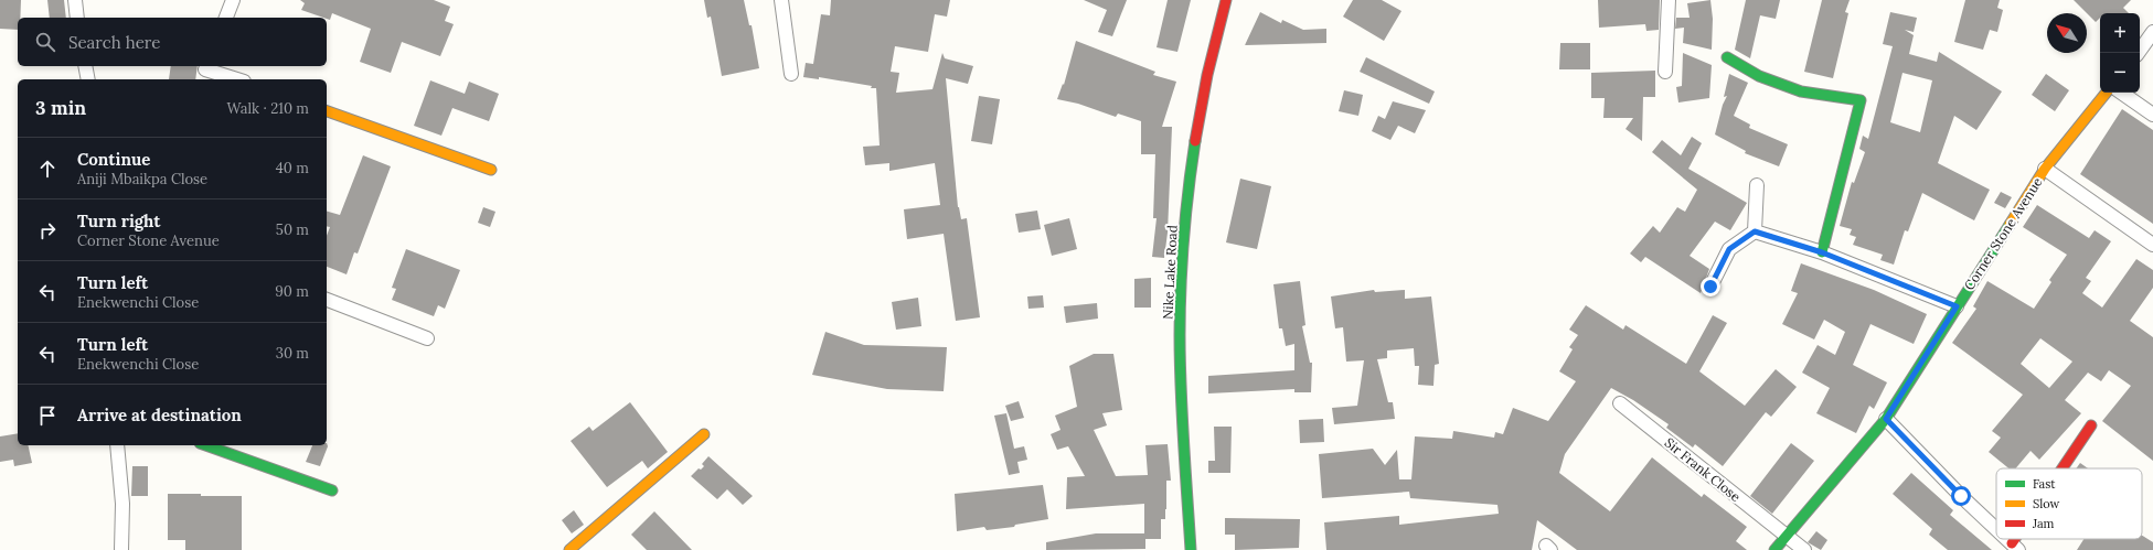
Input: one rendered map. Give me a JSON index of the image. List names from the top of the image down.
{
  "streets": {
    "street": ["Corner Stone Avenue", "Nike Lake Road", "Sir Frank Close"]
  },
  "crossings": [
    ["Corner Stone Avenue", "Sir Frank Close"]
  ],
  "legend": ["Fast", "Slow", "Jam"],
  "north": "top left",
  "page": {
    "map_buttons": ["+", "−"],
    "search": "Search here",
    "heading": ["3 min", "Walk · 210 m"],
    "list": [
      ["Continue", "Aniji Mbaikpa Close", "40 m"],
      ["Turn right", "Corner Stone Avenue", "50 m"],
      ["Turn left", "Enekwenchi Close", "90 m"],
      ["Turn left", "Enekwenchi Close", "30 m"],
      "Arrive at destination"
    ]
  }
}
